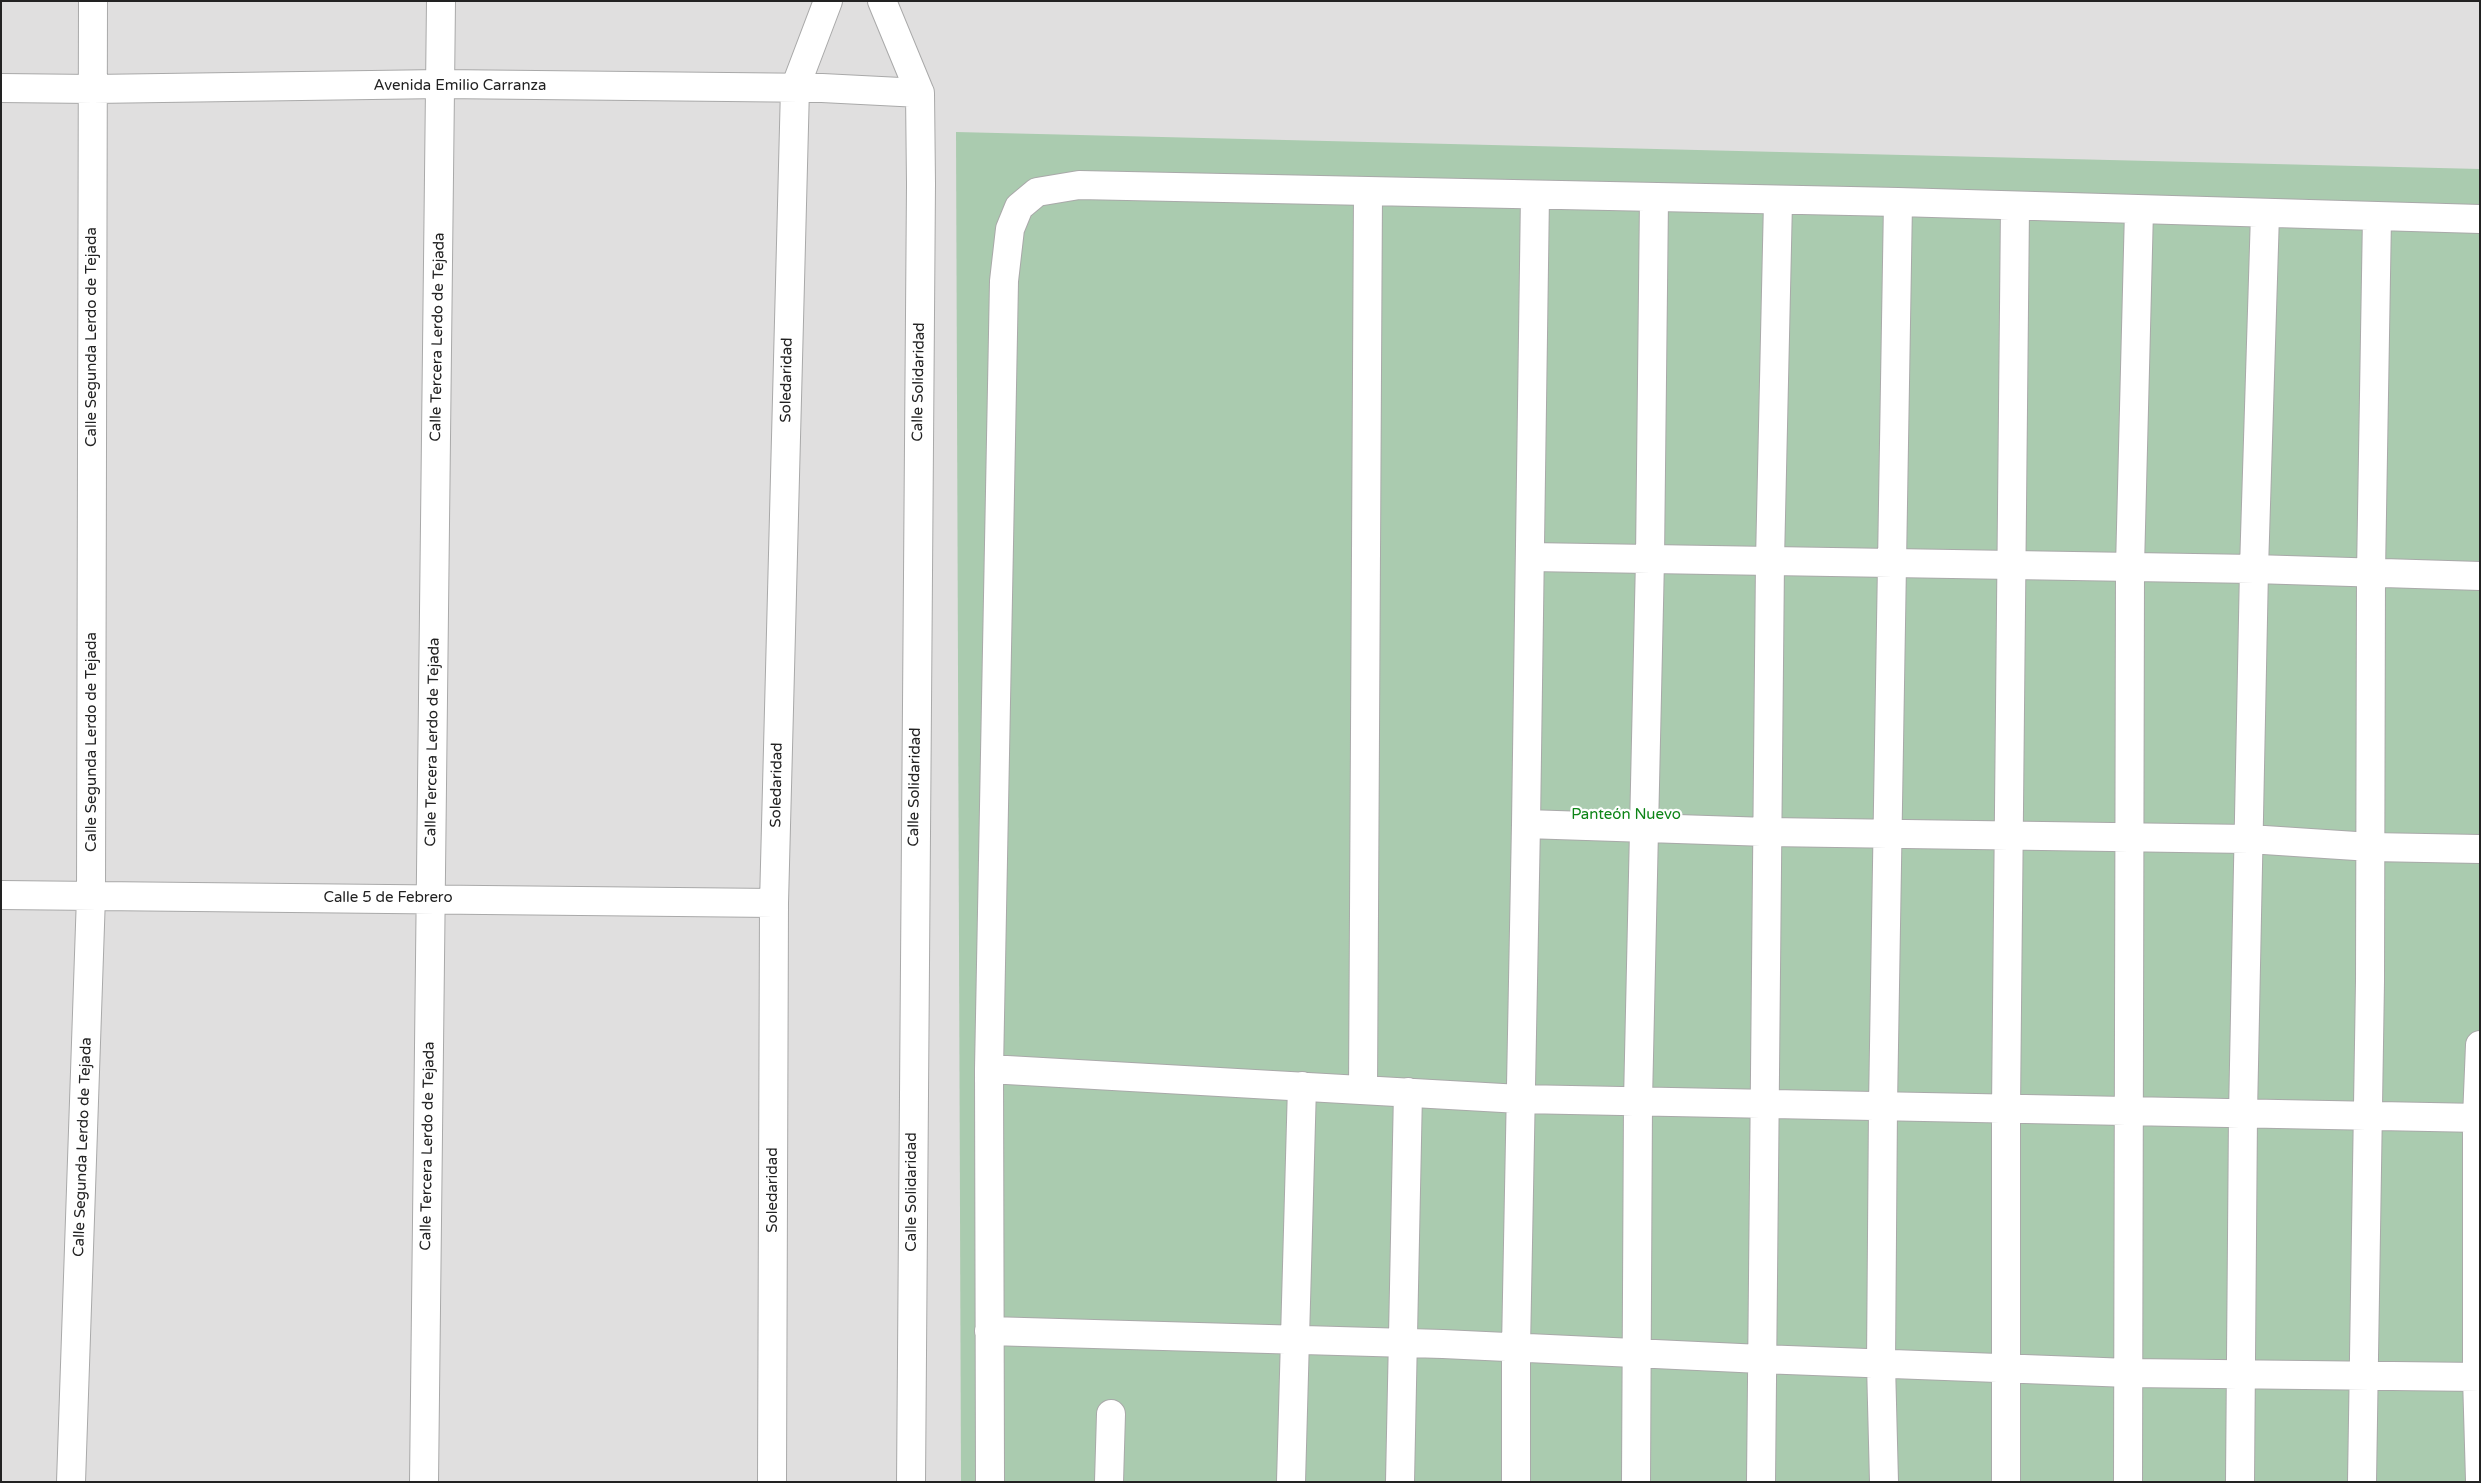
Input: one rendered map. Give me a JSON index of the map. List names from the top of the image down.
{
  "streets": {
    "street": [
      "Avenida Emilio Carranza",
      "Calle Segunda Lerdo de Tejada",
      "Calle Tercera Lerdo de Tejada",
      "Soledaridad",
      "Calle Solidaridad",
      "Calle 5 de Febrero"
    ]
  },
  "crossings": [
    ["Avenida Emilio Carranza", "Calle Segunda Lerdo de Tejada"],
    ["Avenida Emilio Carranza", "Calle Tercera Lerdo de Tejada"],
    ["Avenida Emilio Carranza", "Soledaridad"],
    ["Avenida Emilio Carranza", "Calle Solidaridad"],
    ["Calle Segunda Lerdo de Tejada", "Calle 5 de Febrero"],
    ["Calle Tercera Lerdo de Tejada", "Calle 5 de Febrero"],
    ["Soledaridad", "Calle 5 de Febrero"]
  ],
  "parks": ["Panteón Nuevo"]
}
